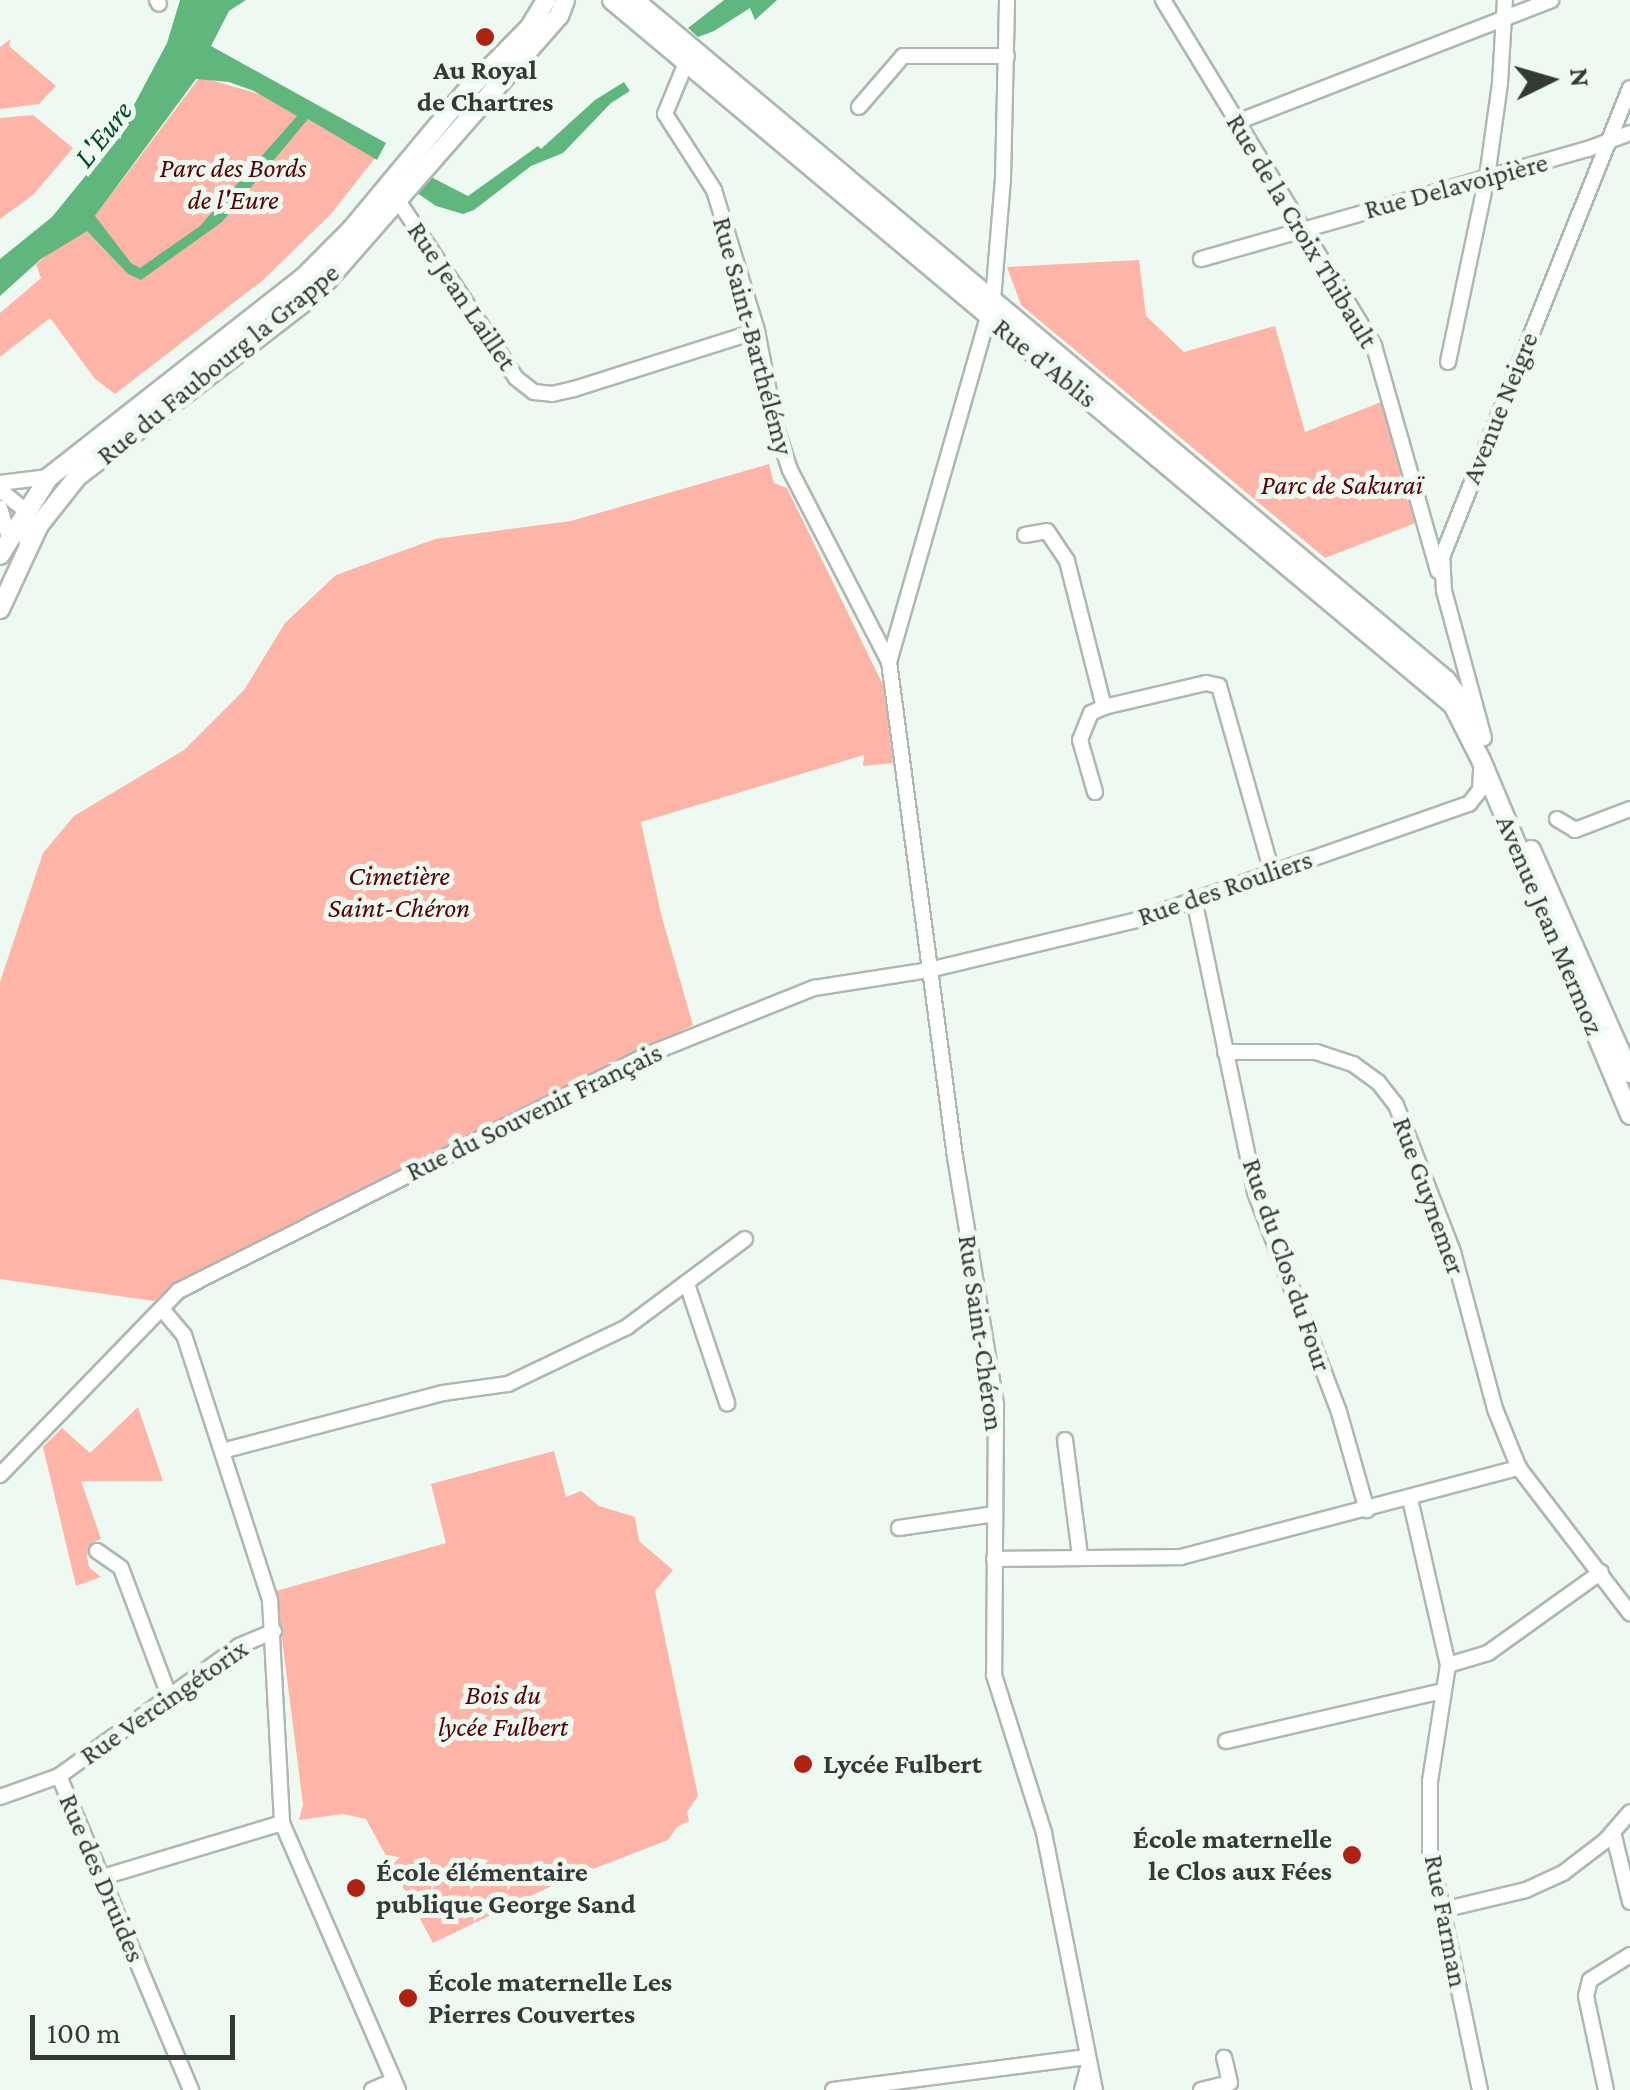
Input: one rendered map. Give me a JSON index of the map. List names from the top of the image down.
{
  "streets": {
    "main road": ["Rue d'Ablis", "Rue du Faubourg la Grappe", "Avenue Jean Mermoz"],
    "street": [
      "Rue Delavoipière",
      "Rue de la Croix Thibault",
      "Rue Jean Laillet",
      "Rue Saint-Barthélémy",
      "Avenue Neigre",
      "Rue des Rouliers",
      "Rue du Souvenir Français",
      "Rue Guynemer",
      "Rue du Clos du Four",
      "Rue Saint-Chéron",
      "Rue Vercingétorix",
      "Rue des Druides",
      "Rue Farman"
    ]
  },
  "crossings": [
    ["Rue Delavoipière", "Rue de la Croix Thibault"],
    ["Rue Delavoipière", "Avenue Neigre"],
    ["Rue de la Croix Thibault", "Avenue Neigre"],
    ["Rue Jean Laillet", "Rue Saint-Barthélémy"],
    ["Rue Jean Laillet", "Rue du Faubourg la Grappe"],
    ["Rue Saint-Barthélémy", "Rue d'Ablis"],
    ["Rue Saint-Barthélémy", "Rue Saint-Chéron"],
    ["Rue d'Ablis", "Avenue Neigre"],
    ["Rue d'Ablis", "Avenue Jean Mermoz"],
    ["Avenue Neigre", "Avenue Jean Mermoz"],
    ["Rue des Rouliers", "Avenue Jean Mermoz"],
    ["Rue des Rouliers", "Rue du Souvenir Français"],
    ["Rue des Rouliers", "Rue du Clos du Four"],
    ["Rue des Rouliers", "Rue Saint-Chéron"],
    ["Rue du Souvenir Français", "Rue Saint-Chéron"],
    ["Rue Guynemer", "Rue du Clos du Four"],
    ["Rue Vercingétorix", "Rue des Druides"]
  ],
  "water": ["L'Eure"],
  "parks": [
    "Parc des Bords de l'Eure",
    "Parc de Sakuraï",
    "Cimetière Saint-Chéron",
    "Bois du lycée Fulbert"
  ],
  "places": [
    "Au Royal de Chartres",
    "Lycée Fulbert",
    "École maternelle le Clos aux Fées",
    "École élémentaire publique George Sand",
    "École maternelle Les Pierres Couvertes"
  ],
  "scale_bar": "100 m",
  "north": "right"
}
